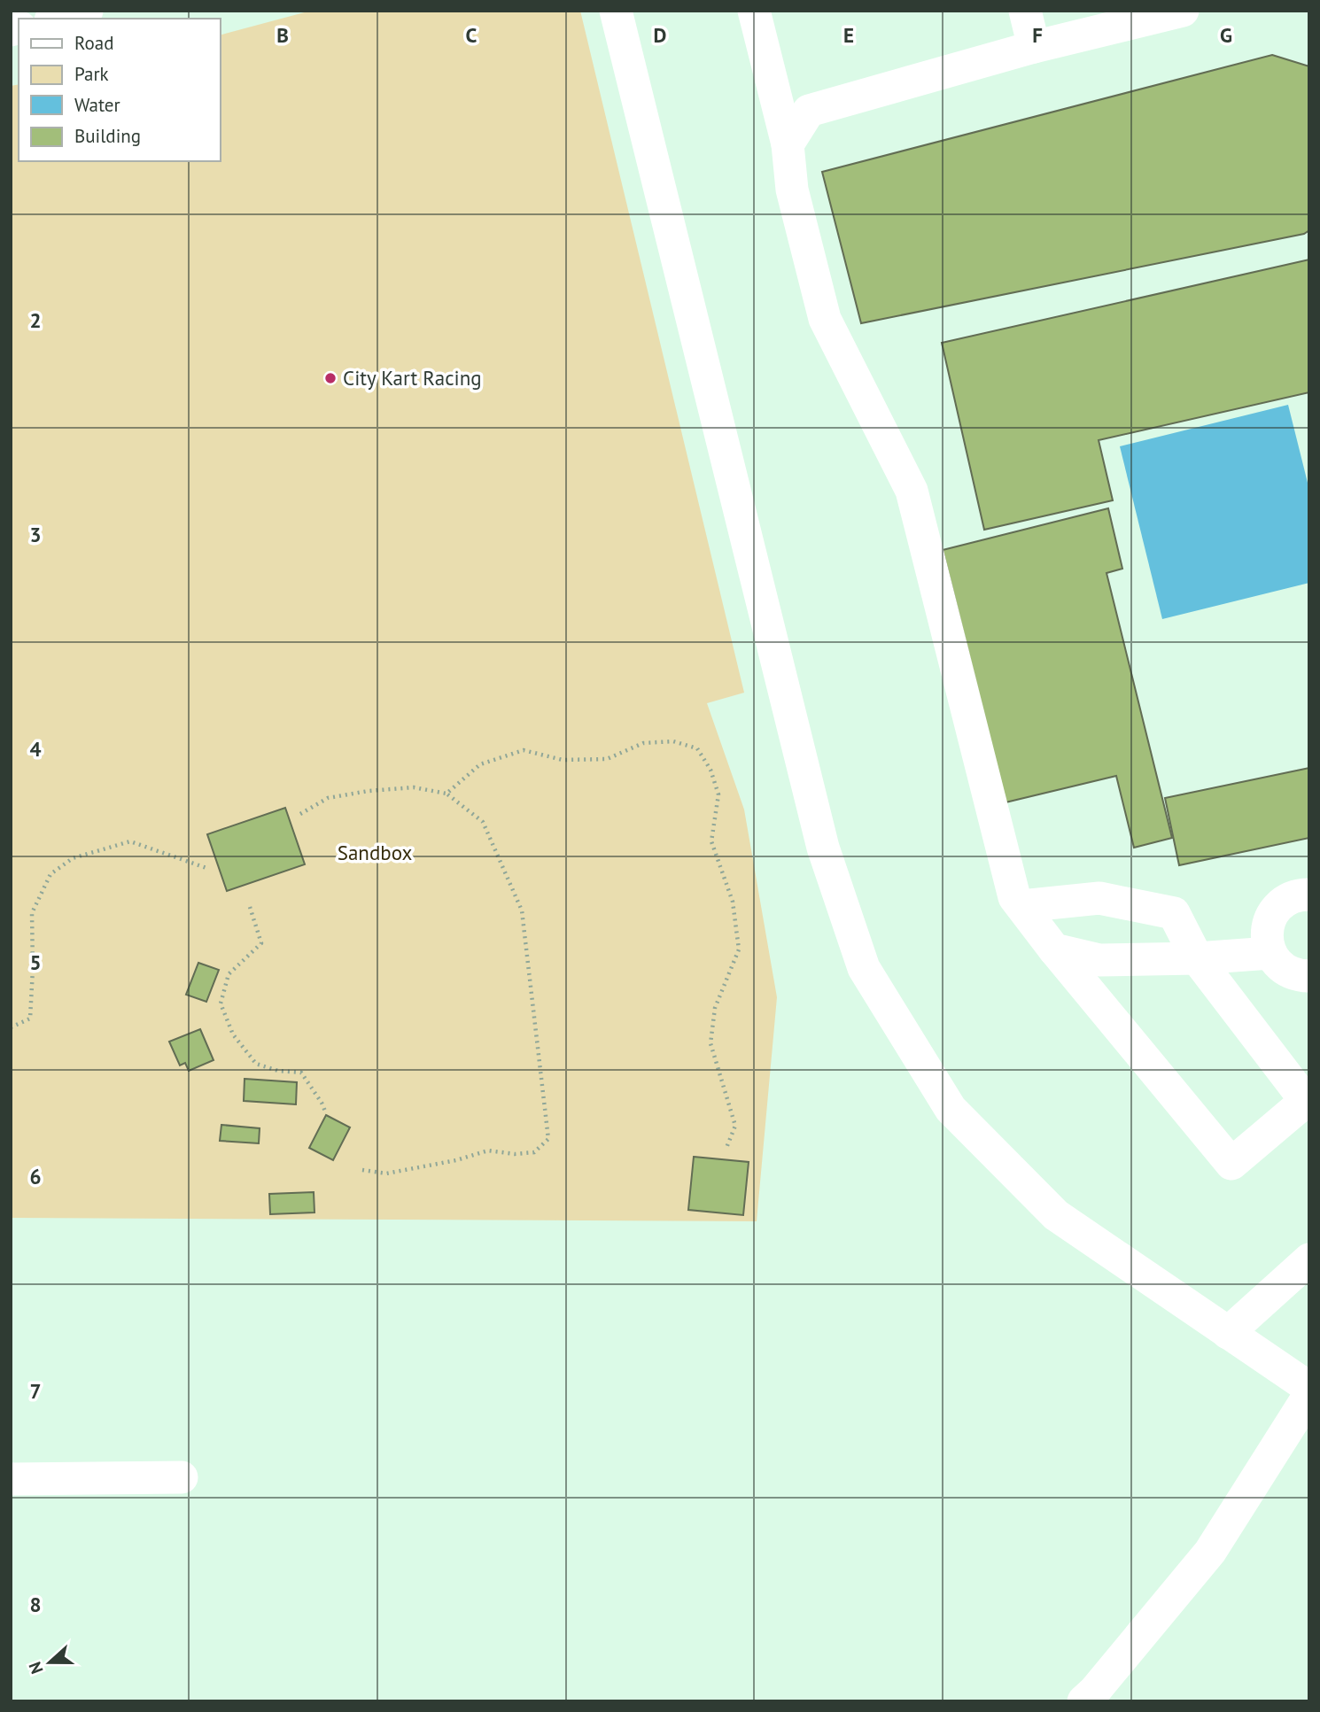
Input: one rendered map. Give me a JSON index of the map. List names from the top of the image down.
{
  "parks": ["Sandbox"],
  "places": ["City Kart Racing"],
  "legend": [
    "Road",
    "Park",
    "Water",
    "Building"
  ],
  "north": "left",
  "grid": {
    "columns": [
      "B",
      "C",
      "D",
      "E",
      "F",
      "G"
    ],
    "rows": [
      "2",
      "3",
      "4",
      "5",
      "6",
      "7",
      "8"
    ]
  }
}
